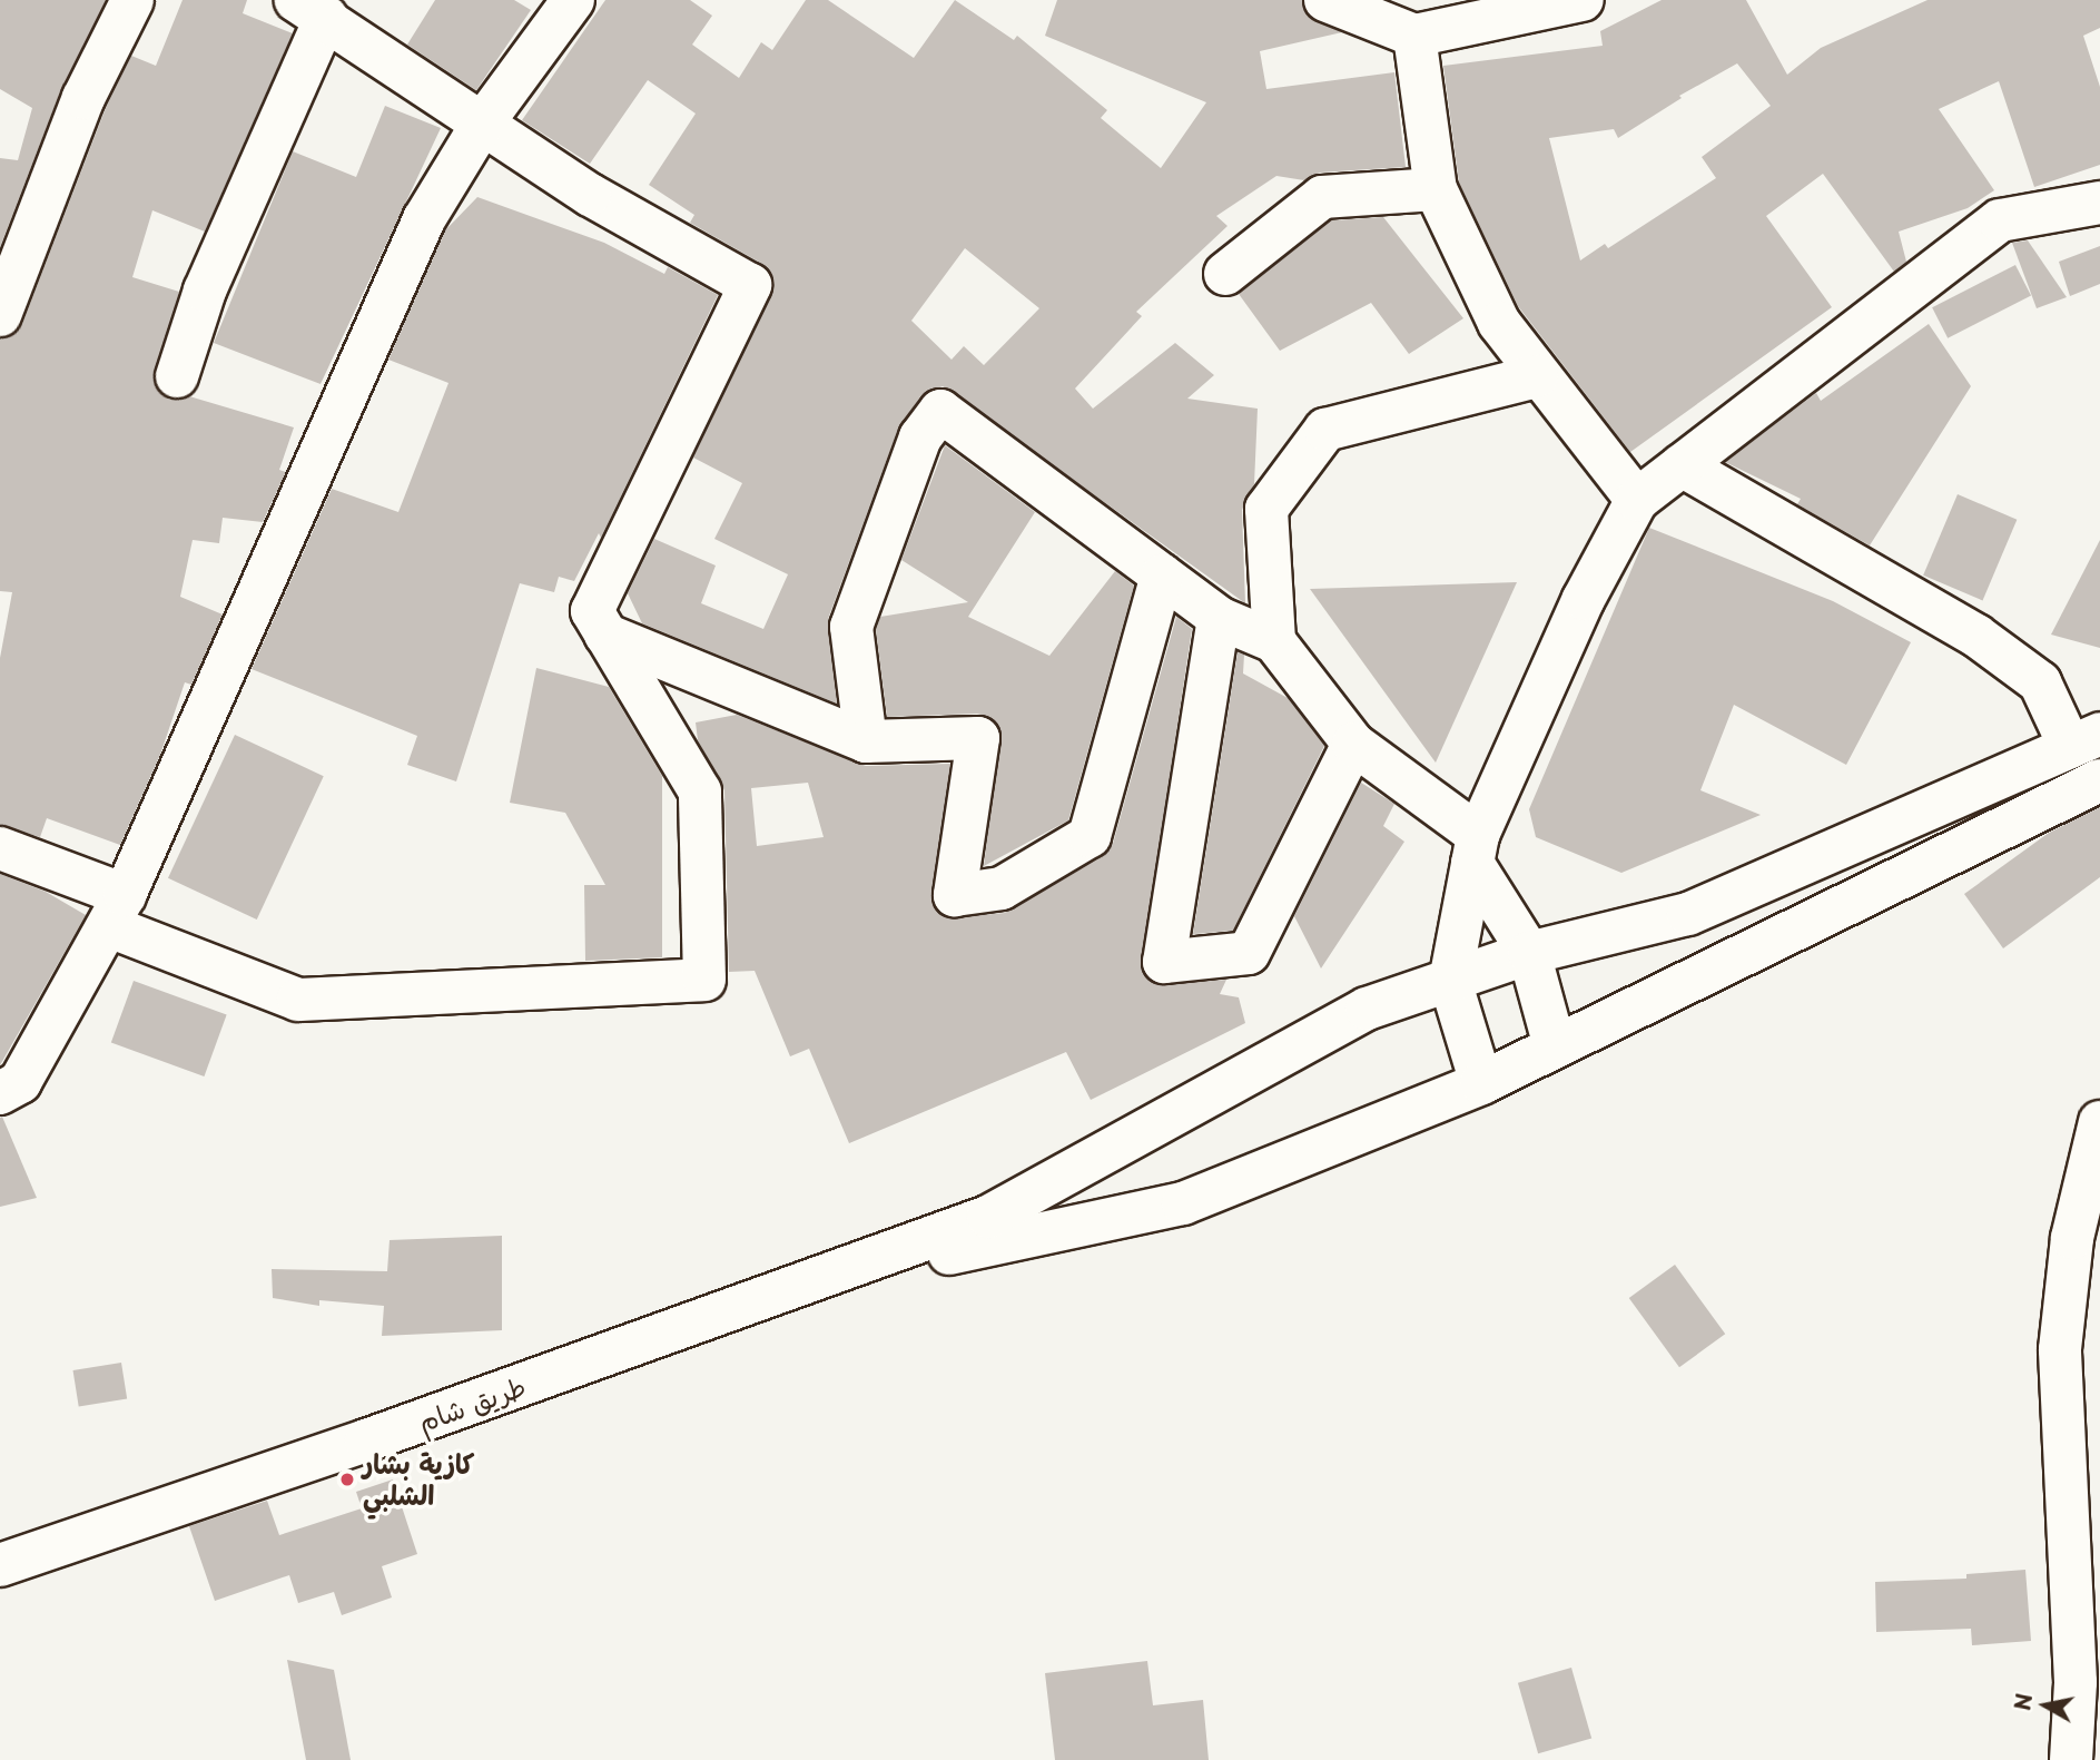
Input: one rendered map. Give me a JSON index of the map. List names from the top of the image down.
{
  "streets": {
    "street": ["طريق شام"]
  },
  "places": ["كازية بشار الشلبي"],
  "north": "left"
}
